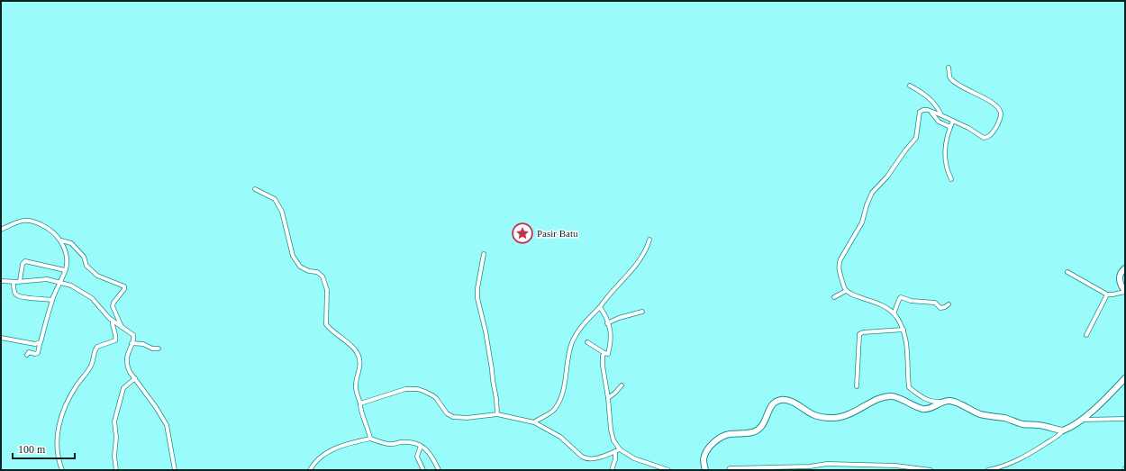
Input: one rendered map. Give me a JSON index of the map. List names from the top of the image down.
{
  "places": {
    "place": ["Pasir Batu"]
  },
  "scale_bar": "100 m"
}
